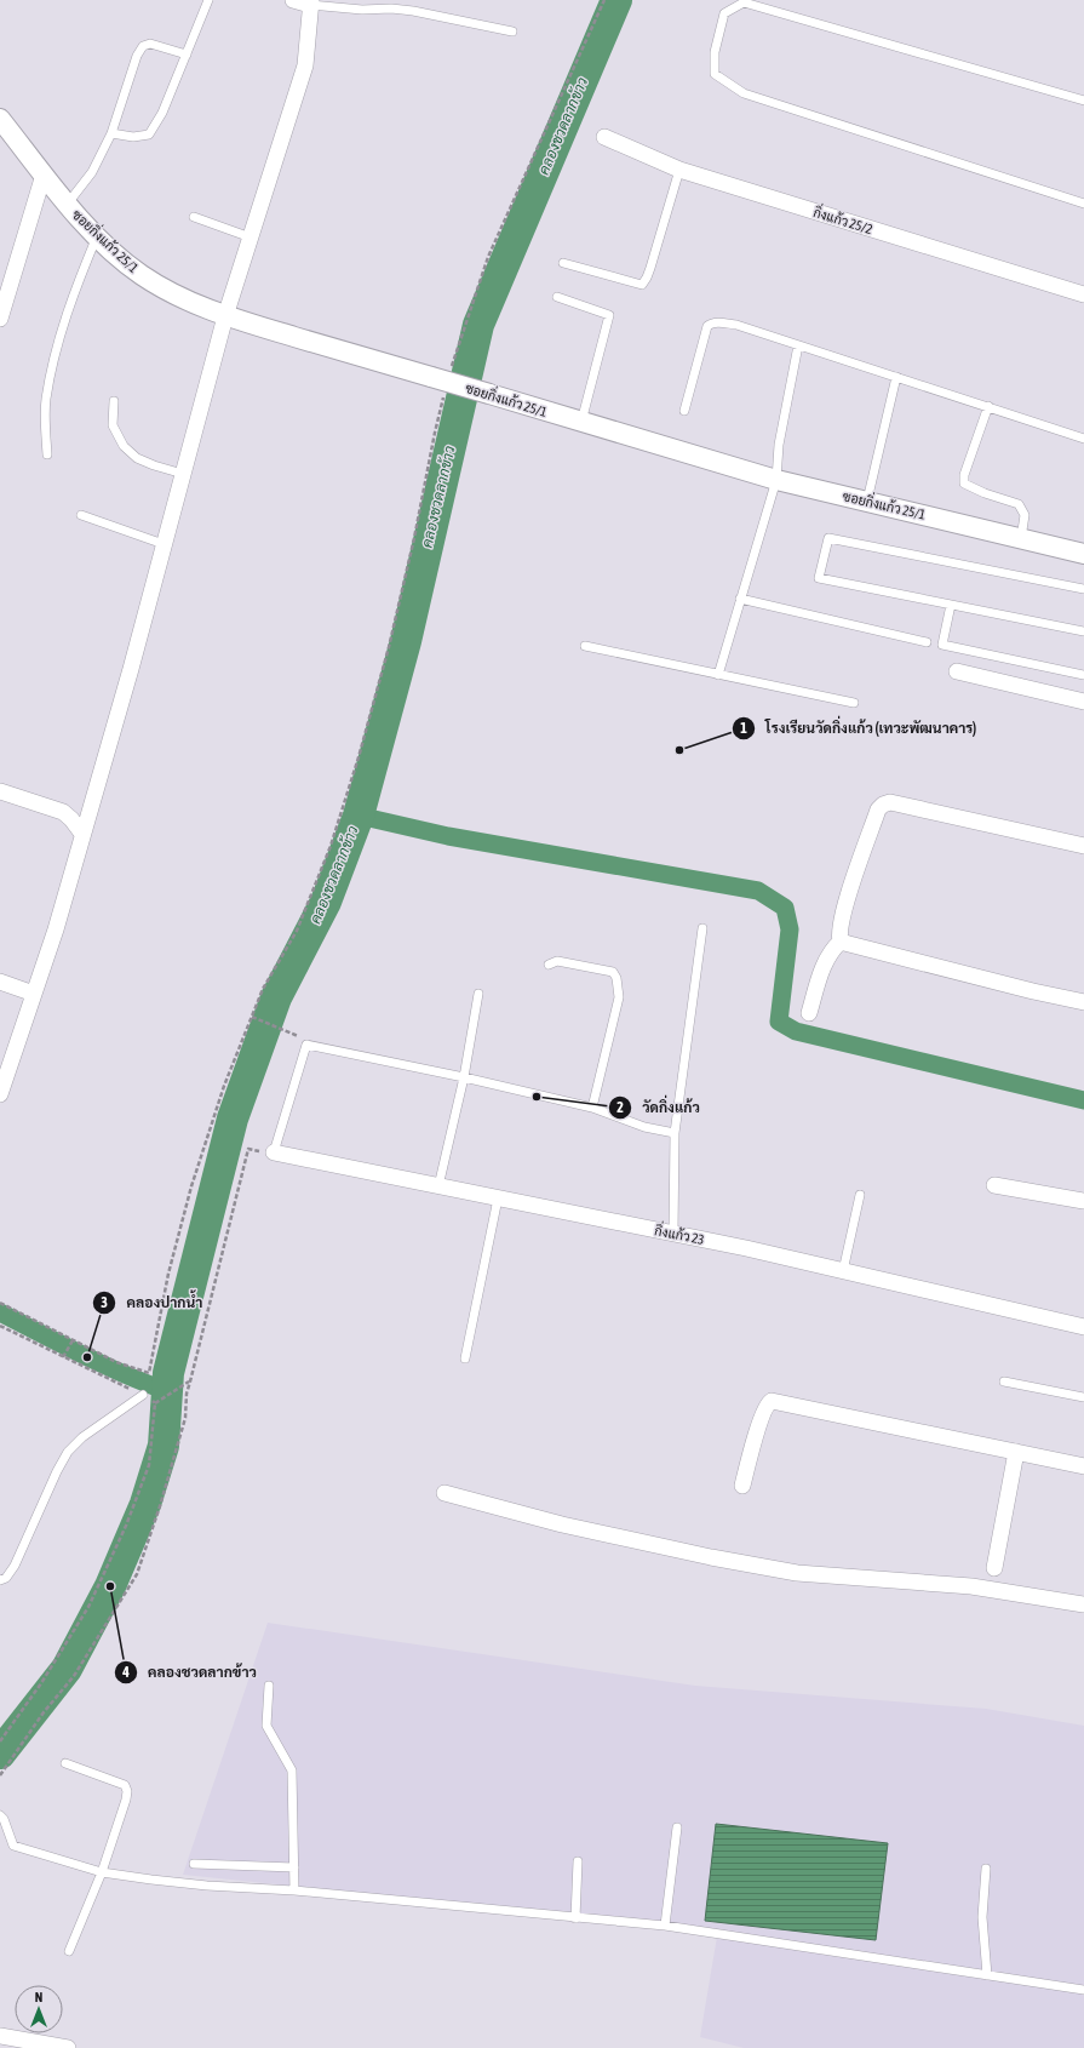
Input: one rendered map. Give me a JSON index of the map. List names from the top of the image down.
{
  "streets": {
    "street": ["กิ่งแก้ว 25/2", "ซอยกิ่งแก้ว 25/1", "กิ่งแก้ว 23"]
  },
  "water": ["คลองชวดลากข้าว"],
  "places": [
    "โรงเรียนวัดกิ่งแก้ว (เทวะพัฒนาคาร)",
    "วัดกิ่งแก้ว",
    "คลองปากน้ำ",
    "คลองชวดลากข้าว"
  ],
  "north": "top"
}
